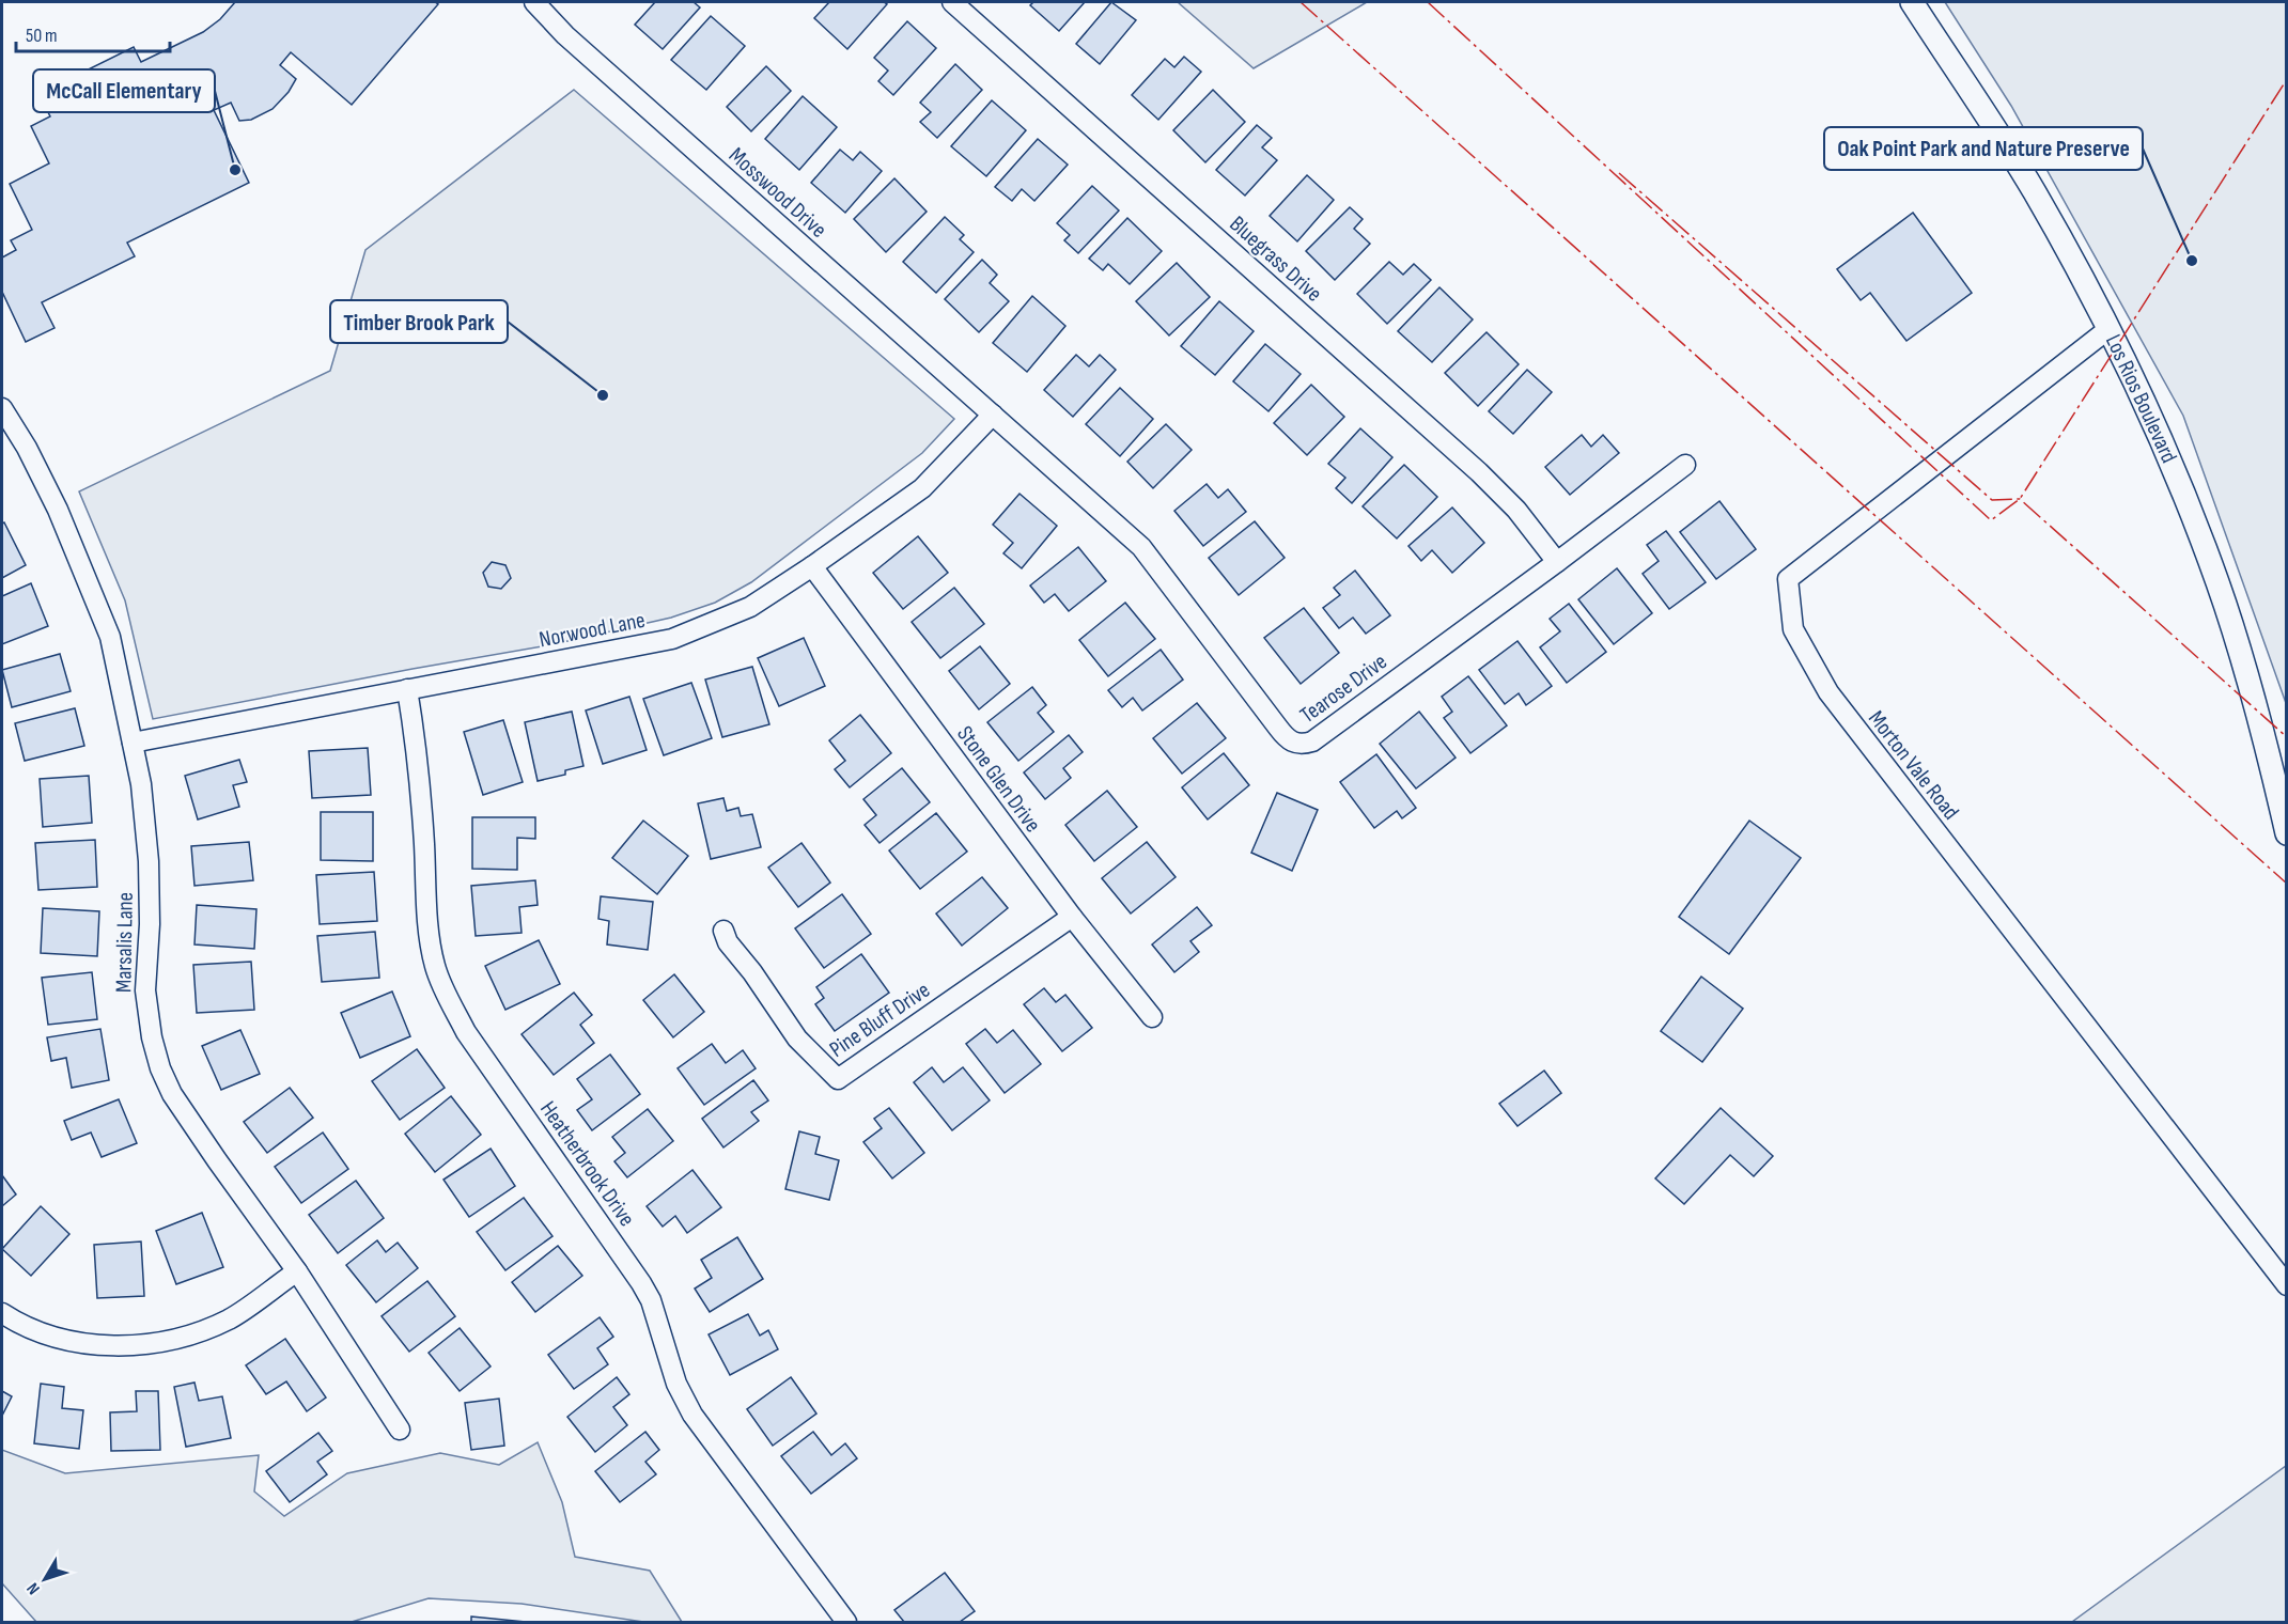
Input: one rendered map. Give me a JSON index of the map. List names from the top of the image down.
{
  "streets": {
    "street": [
      "Mosswood Drive",
      "Bluegrass Drive",
      "Los Rios Boulevard",
      "Norwood Lane",
      "Tearose Drive",
      "Morton Vale Road",
      "Stone Glen Drive",
      "Marsalis Lane",
      "Pine Bluff Drive",
      "Heatherbrook Drive"
    ]
  },
  "crossings": [
    ["Mosswood Drive", "Norwood Lane"],
    ["Mosswood Drive", "Tearose Drive"],
    ["Bluegrass Drive", "Tearose Drive"],
    ["Los Rios Boulevard", "Morton Vale Road"],
    ["Norwood Lane", "Tearose Drive"],
    ["Norwood Lane", "Stone Glen Drive"],
    ["Norwood Lane", "Marsalis Lane"],
    ["Norwood Lane", "Heatherbrook Drive"],
    ["Stone Glen Drive", "Pine Bluff Drive"]
  ],
  "places": ["McCall Elementary", "Oak Point Park and Nature Preserve", "Timber Brook Park"],
  "scale_bar": "50 m",
  "north": "bottom left"
}
